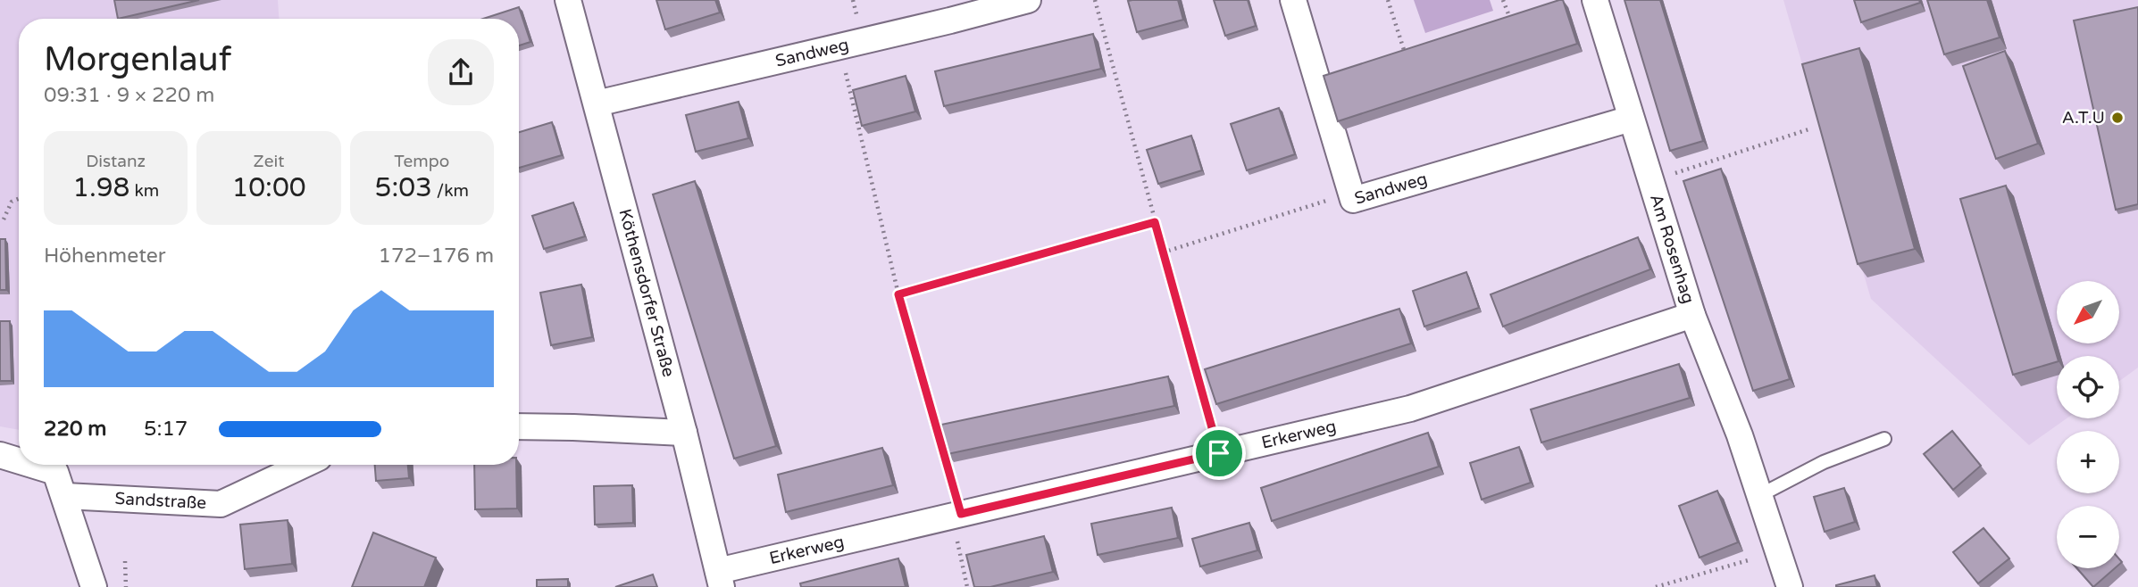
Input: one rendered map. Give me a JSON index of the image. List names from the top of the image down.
{
  "streets": {
    "street": [
      "Sandweg",
      "Am Rosenhag",
      "Köthensdorfer Straße",
      "Erkerweg",
      "Sandstraße"
    ]
  },
  "crossings": [
    ["Sandweg", "Am Rosenhag"],
    ["Sandweg", "Köthensdorfer Straße"],
    ["Am Rosenhag", "Erkerweg"],
    ["Köthensdorfer Straße", "Erkerweg"]
  ],
  "places": ["A.T.U"],
  "north": "bottom left",
  "page": {
    "heading": ["Morgenlauf", "09:31 · 9 × 220 m"],
    "stats": [
      ["Distanz", "1.98 km"],
      ["Zeit", "10:00"],
      ["Tempo", "5:03 /km"]
    ],
    "chart": ["Höhenmeter", "172–176 m"],
    "map_buttons": ["+", "−"],
    "list": [
      {
        "name": "220 m",
        "note": "5:17"
      }
    ]
  }
}
